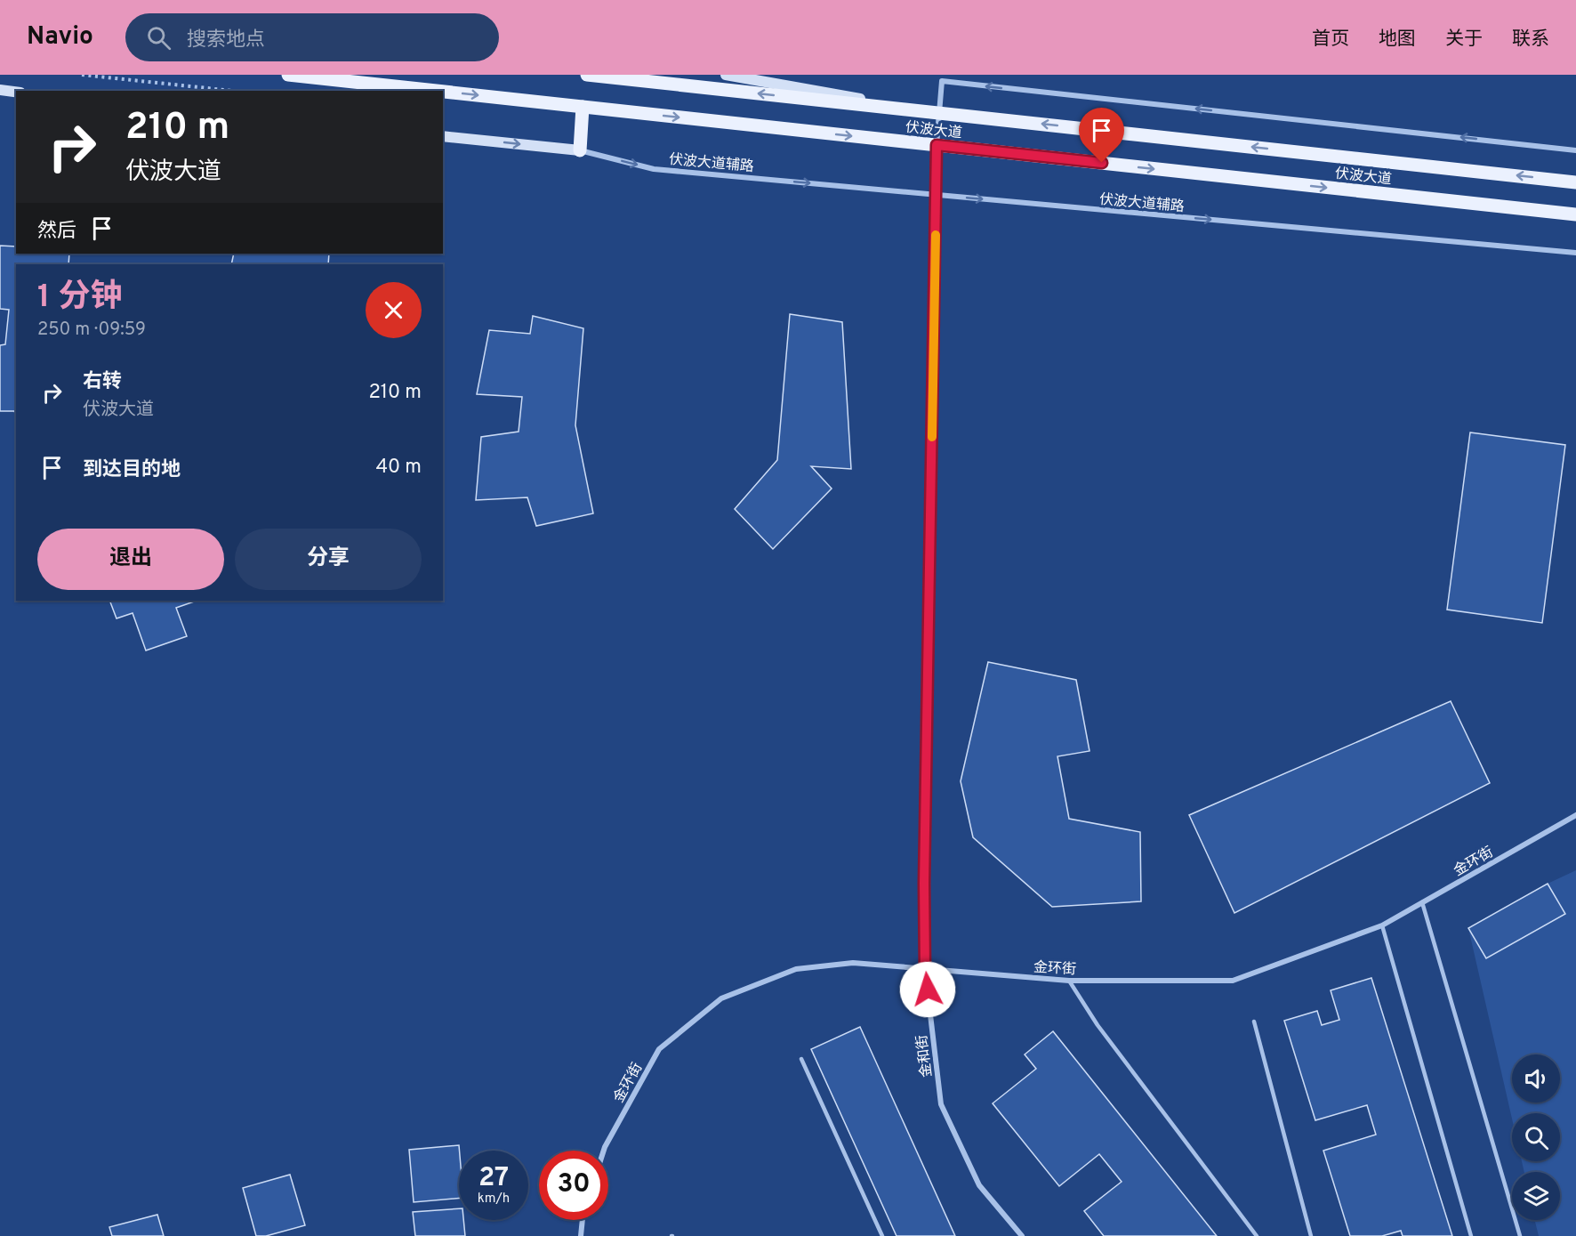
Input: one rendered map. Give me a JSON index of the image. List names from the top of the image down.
{
  "streets": {
    "main road": ["伏波大道"],
    "street": ["伏波大道辅路", "金环街", "金和街"]
  },
  "crossings": [
    ["伏波大道", "金和街"],
    ["伏波大道辅路", "金和街"],
    ["金环街", "金和街"]
  ],
  "one_way": ["伏波大道辅路", "金和街"],
  "page": {
    "header": "Navio",
    "search": "搜索地点",
    "nav": [
      "首页",
      "地图",
      "关于",
      "联系"
    ],
    "turn": ["210 m", "伏波大道"],
    "then": "然后",
    "heading": ["1 分钟", "250 m · 09:59"],
    "list": [
      {
        "name": "右转",
        "note": "伏波大道",
        "value": "210 m"
      },
      {
        "name": "到达目的地",
        "value": "40 m"
      }
    ],
    "buttons": ["退出", "分享"],
    "speed": "27 km/h",
    "limit": "30"
  }
}
